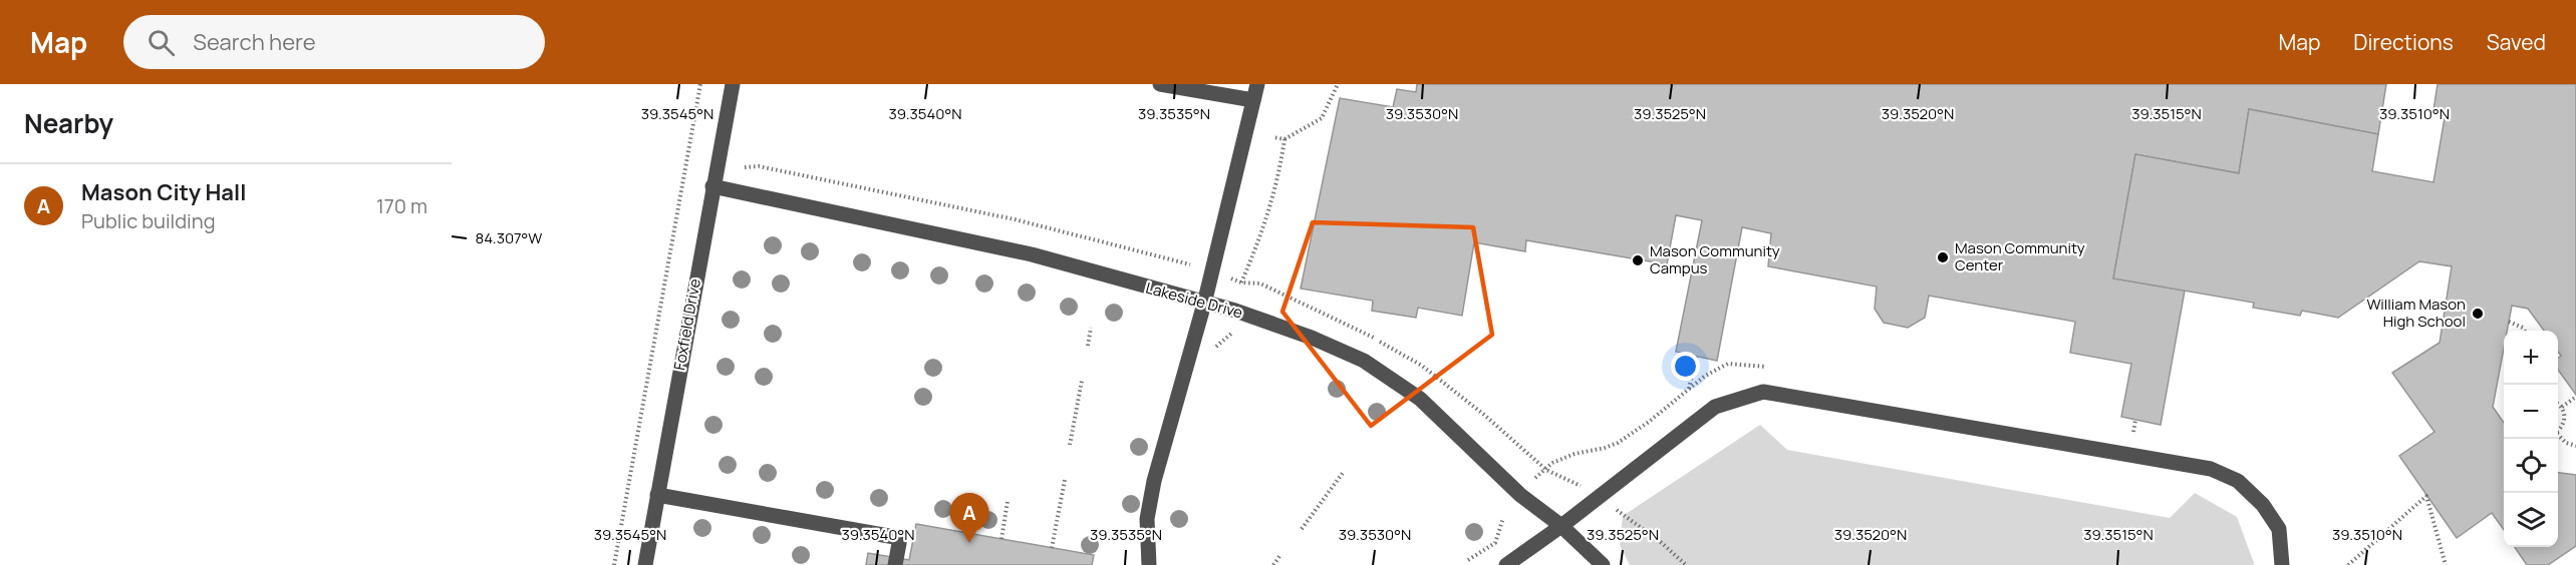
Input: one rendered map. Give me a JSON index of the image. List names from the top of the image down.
{
  "streets": {
    "street": ["Lakeside Drive", "Foxfield Drive"]
  },
  "crossings": [
    ["Lakeside Drive", "Foxfield Drive"]
  ],
  "places": ["Mason Community Center", "Mason Community Campus", "William Mason High School"],
  "page": {
    "header": "Map",
    "search": "Search here",
    "nav": ["Map", "Directions", "Saved"],
    "heading": "Nearby",
    "list": [
      {
        "mark": "A",
        "name": "Mason City Hall",
        "note": "Public building",
        "value": "170 m"
      }
    ],
    "map_buttons": ["+", "−"],
    "pins": "A"
  },
  "coordinates": [
    "39.3545°N",
    "39.3540°N",
    "39.3535°N",
    "39.3530°N",
    "39.3525°N",
    "39.3520°N",
    "39.3515°N",
    "39.3510°N",
    "84.307°W"
  ]
}
